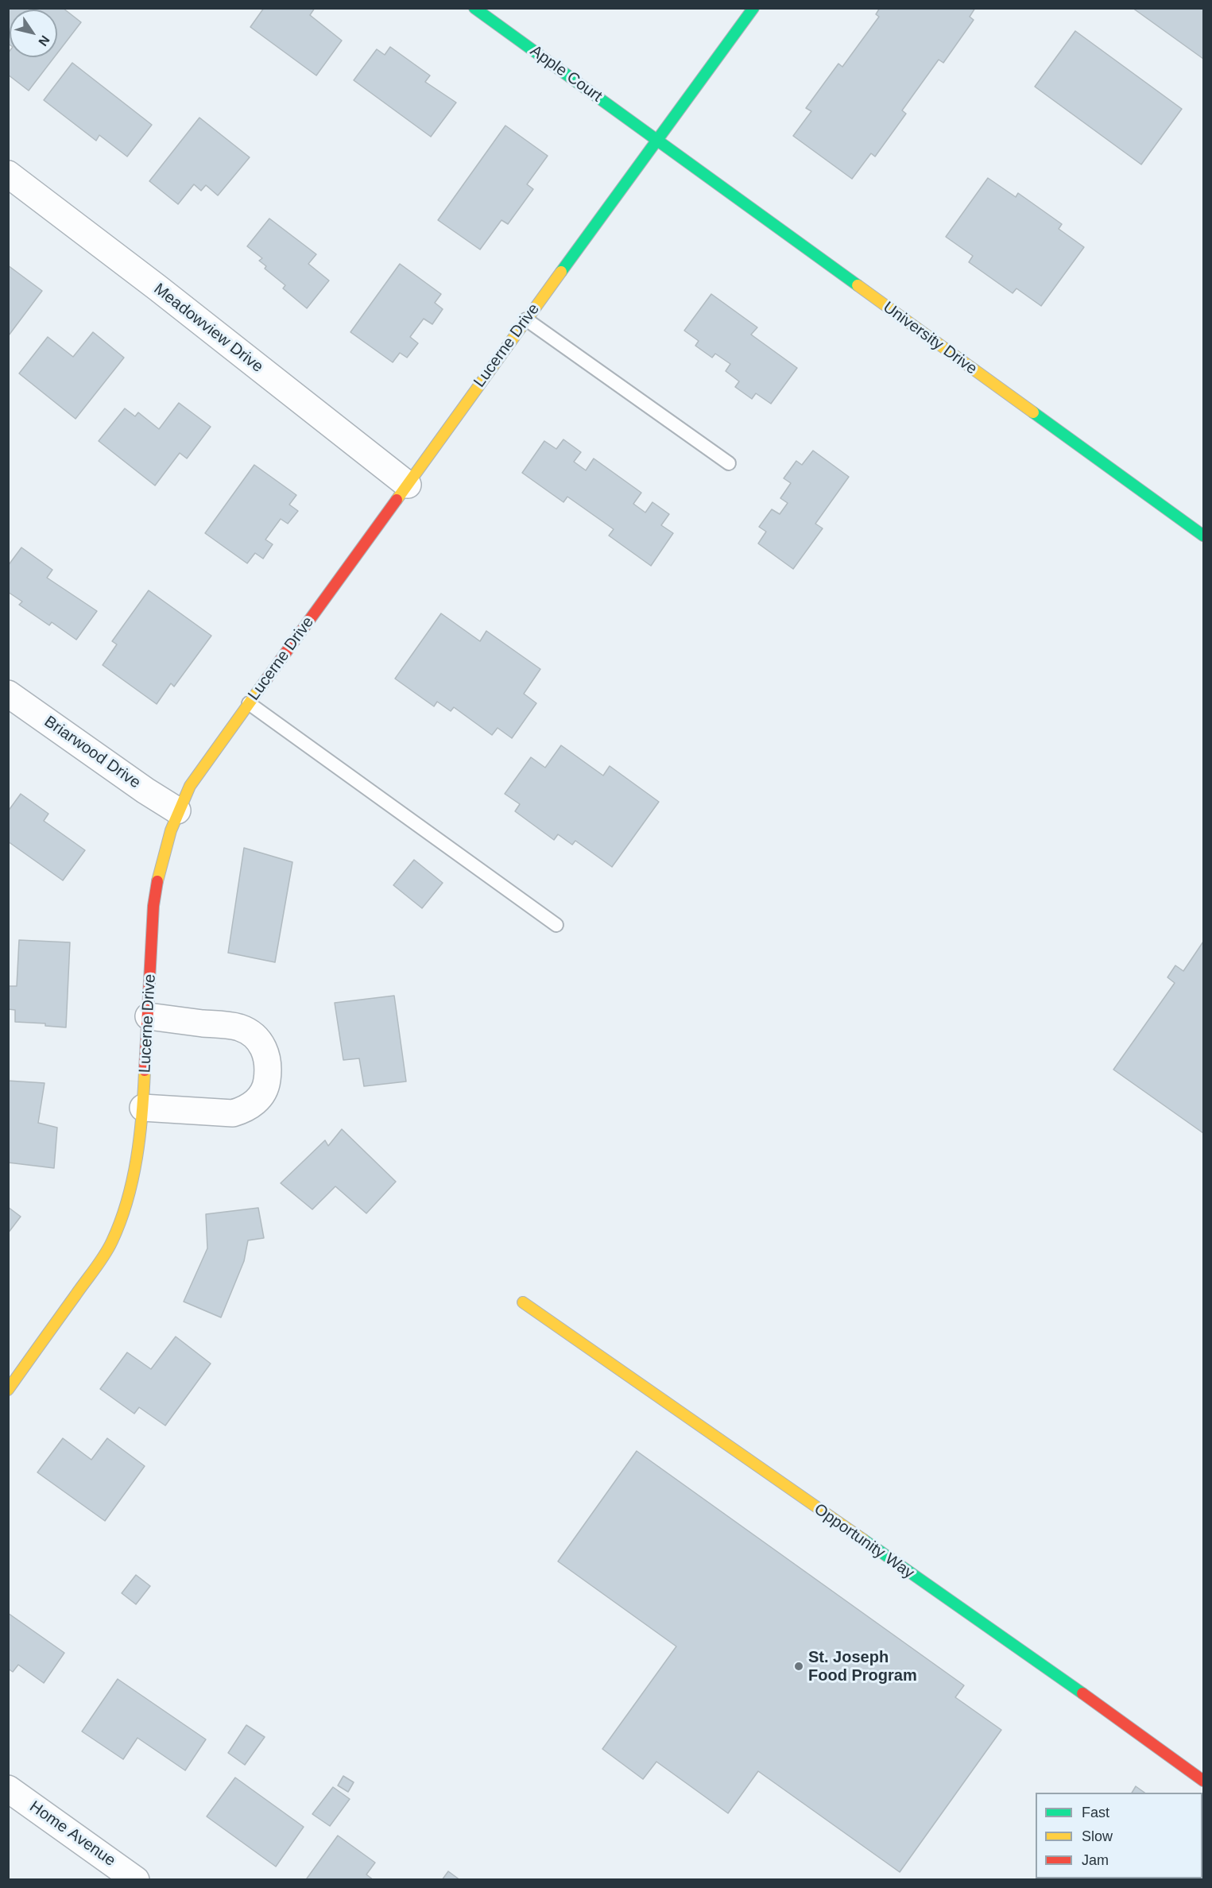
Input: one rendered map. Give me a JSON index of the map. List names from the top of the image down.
{
  "streets": {
    "street": [
      "Apple Court",
      "Meadowview Drive",
      "University Drive",
      "Lucerne Drive",
      "Briarwood Drive",
      "Opportunity Way",
      "Home Avenue"
    ]
  },
  "crossings": [
    ["Apple Court", "University Drive"],
    ["Apple Court", "Lucerne Drive"],
    ["Meadowview Drive", "Lucerne Drive"],
    ["University Drive", "Lucerne Drive"],
    ["Lucerne Drive", "Briarwood Drive"]
  ],
  "places": ["St. Joseph Food Program"],
  "legend": ["Fast", "Slow", "Jam"],
  "north": "bottom right"
}
